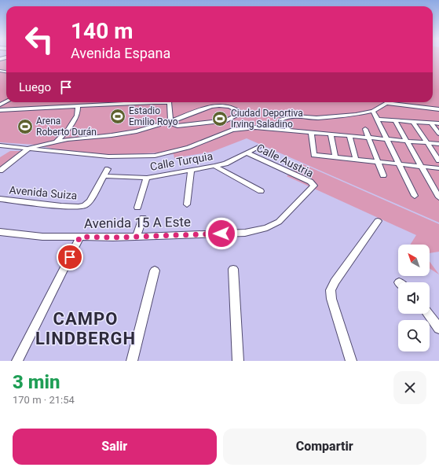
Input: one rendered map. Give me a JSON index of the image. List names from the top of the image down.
{
  "streets": {
    "street": [
      "Calle Austria",
      "Calle Turquia",
      "Avenida Suiza",
      "Avenida 15 A Este"
    ]
  },
  "crossings": [
    ["Calle Austria", "Calle Turquia"],
    ["Calle Austria", "Avenida 15 A Este"],
    ["Calle Turquia", "Avenida Suiza"]
  ],
  "districts": ["CAMPO LINDBERGH"],
  "places": {
    "sports": ["Estadio Emilio Royo", "Ciudad Deportiva Irving Saladino", "Arena Roberto Durán"]
  },
  "north": "top left",
  "page": {
    "turn": ["140 m", "Avenida Espana"],
    "then": "Luego",
    "heading": ["3 min", "170 m · 21:54"],
    "buttons": ["Salir", "Compartir"]
  }
}
